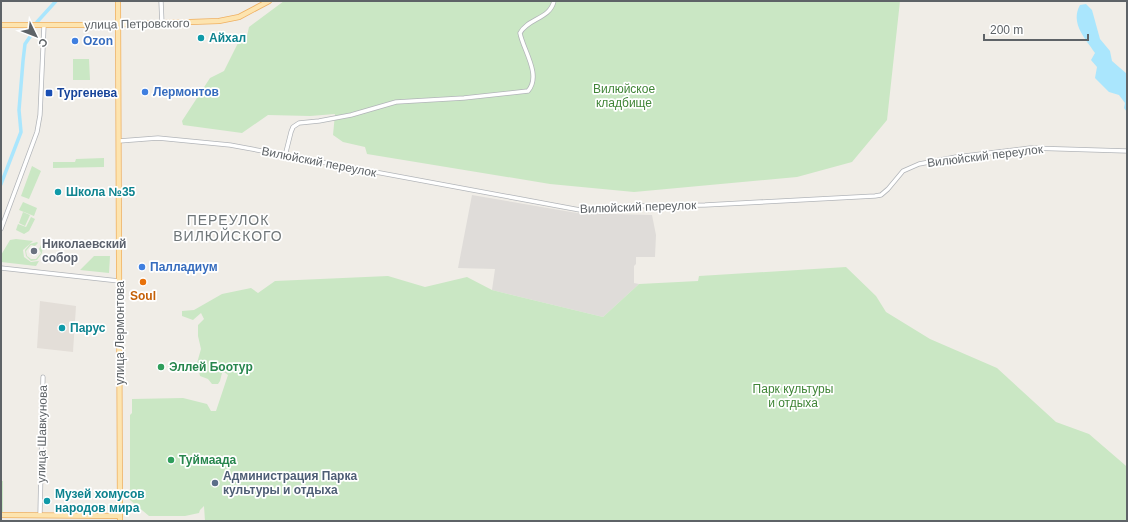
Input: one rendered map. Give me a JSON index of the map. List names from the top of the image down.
{
  "streets": {
    "main road": ["улица Петровского", "улица Лермонтова"],
    "street": ["Вилюйский переулок", "улица Шавкунова"]
  },
  "crossings": [
    ["улица Петровского", "улица Лермонтова"],
    ["Вилюйский переулок", "улица Лермонтова"]
  ],
  "districts": ["ПЕРЕУЛОК ВИЛЮЙСКОГО"],
  "parks": ["Вилюйское кладбище", "Парк культуры и отдыха"],
  "places": {
    "other": [
      "Айхал",
      "Ozon",
      "Лермонтов",
      "Школа №35",
      "Николаевский собор",
      "Палладиум",
      "Soul",
      "Парус",
      "Эллей Боотур",
      "Туймаада",
      "Администрация Парка культуры и отдыха",
      "Музей хомусов народов мира"
    ],
    "transit": ["Тургенева"]
  },
  "scale_bar": "200 m",
  "north": "bottom right"
}
